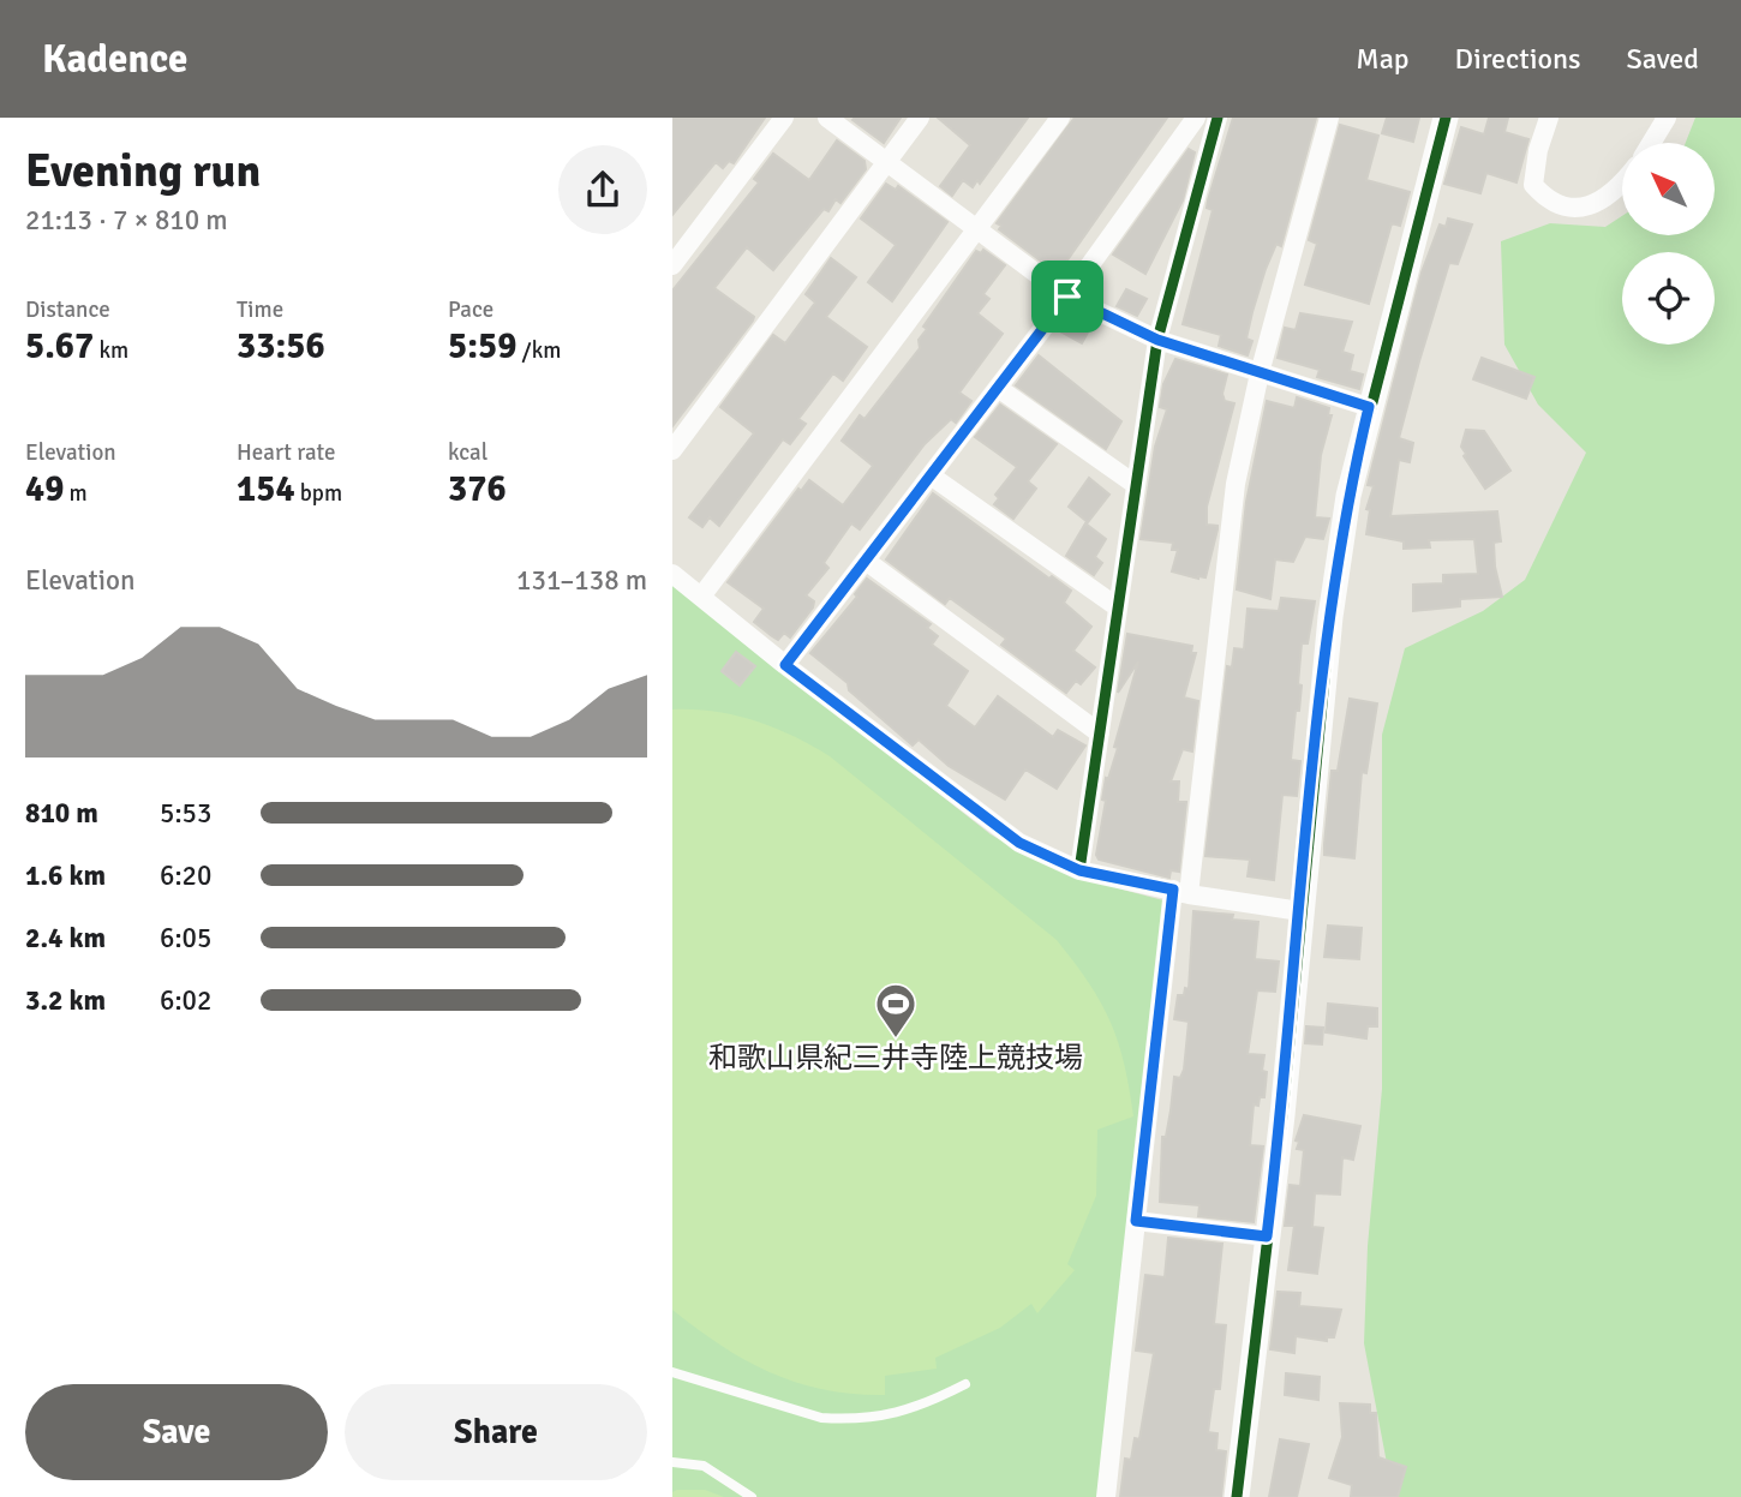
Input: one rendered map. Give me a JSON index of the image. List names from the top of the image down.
{
  "places": {
    "sports": ["和歌山県紀三井寺陸上競技場"]
  },
  "north": "top left",
  "page": {
    "header": "Kadence",
    "nav": ["Map", "Directions", "Saved"],
    "heading": ["Evening run", "21:13 · 7 × 810 m"],
    "stats": [
      ["Distance", "5.67 km"],
      ["Time", "33:56"],
      ["Pace", "5:59 /km"],
      ["Elevation", "49 m"],
      ["Heart rate", "154 bpm"],
      ["kcal", "376"]
    ],
    "chart": ["Elevation", "131–138 m"],
    "list": [
      {
        "name": "810 m",
        "note": "5:53"
      },
      {
        "name": "1.6 km",
        "note": "6:20"
      },
      {
        "name": "2.4 km",
        "note": "6:05"
      },
      {
        "name": "3.2 km",
        "note": "6:02"
      }
    ],
    "buttons": ["Save", "Share"]
  }
}
